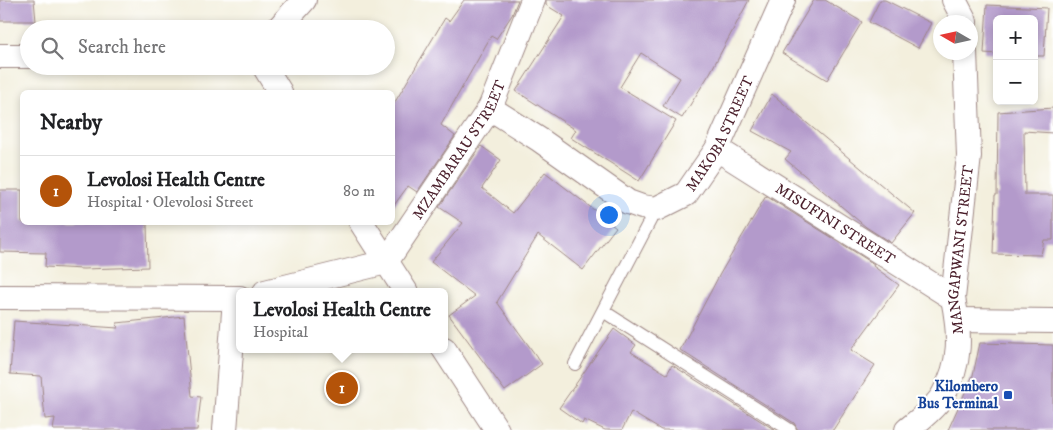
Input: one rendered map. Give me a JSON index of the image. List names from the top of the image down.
{
  "streets": {
    "street": [
      "MAKOBA STREET",
      "MZAMBARAU STREET",
      "MISUFINI STREET",
      "MANGAPWANI STREET"
    ]
  },
  "crossings": [
    ["MAKOBA STREET", "MISUFINI STREET"],
    ["MISUFINI STREET", "MANGAPWANI STREET"]
  ],
  "places": {
    "transit": ["Kilombero Bus Terminal"]
  },
  "north": "left",
  "page": {
    "map_buttons": ["+", "−"],
    "search": "Search here",
    "heading": "Nearby",
    "list": [
      {
        "mark": "1",
        "name": "Levolosi Health Centre",
        "note": "Hospital · Olevolosi Street",
        "value": "80 m"
      }
    ],
    "popup": ["Levolosi Health Centre", "Hospital"],
    "pins": "1"
  }
}
